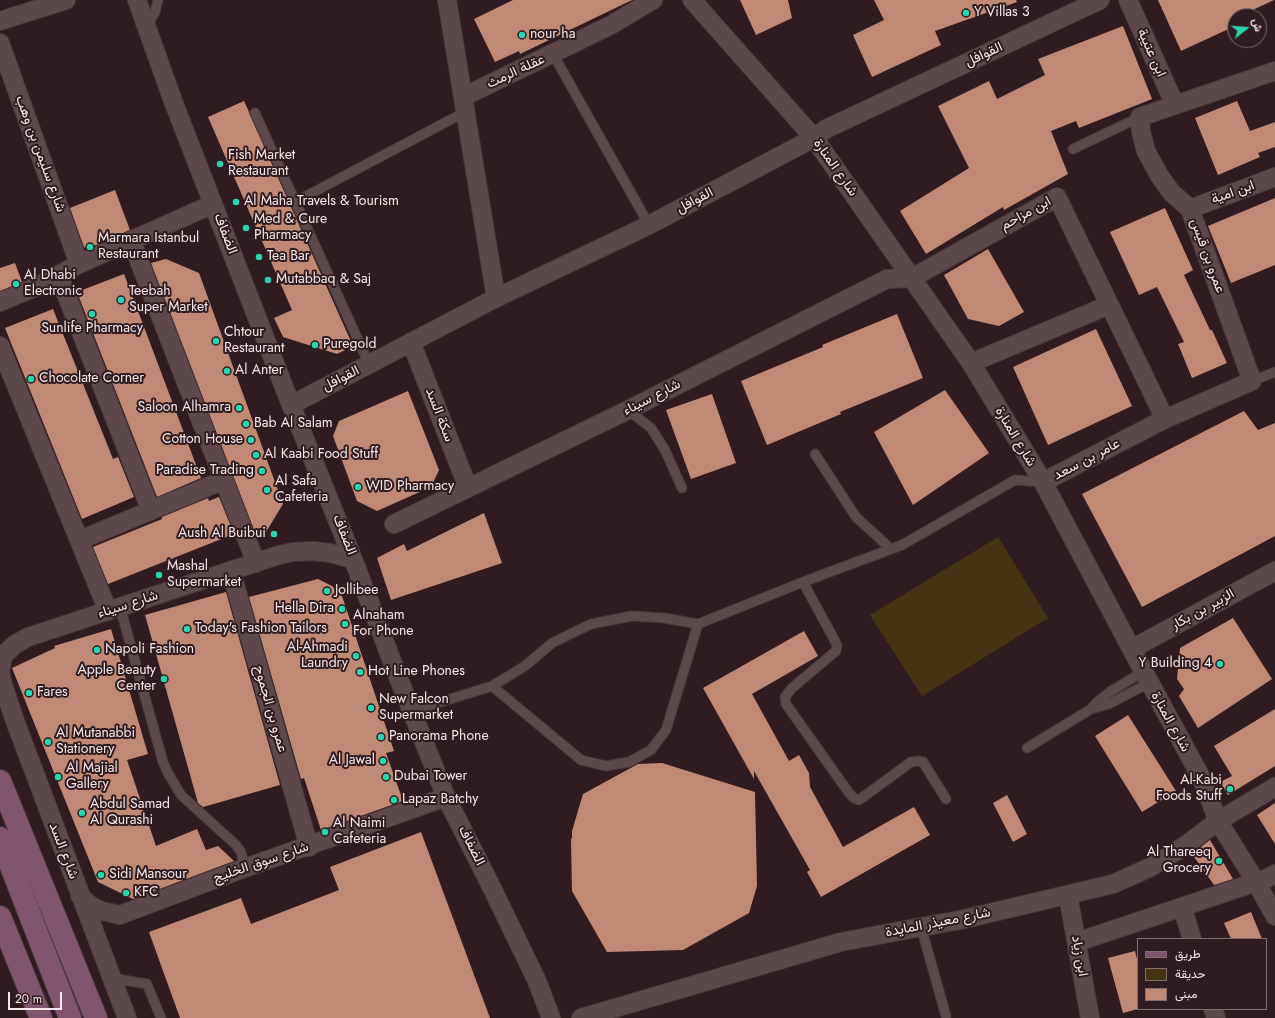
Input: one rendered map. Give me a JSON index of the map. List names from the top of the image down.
{
  "streets": {
    "street": [
      "ابن عتيبة",
      "القوافل",
      "عقلة الرمث",
      "شارع سليمن بن وهب",
      "شارع المنارة",
      "ابن امية",
      "ابن مزاحم",
      "الضفاف",
      "عمرو بن قيس",
      "شارع سيناء",
      "سكة السد",
      "عامر بن سعد",
      "الزبير بن بكار",
      "عمرو بن الجموح",
      "شارع السد",
      "شارع سوق الخليج",
      "شارع معيذر المايدة",
      "ابن زياد"
    ]
  },
  "crossings": [
    ["القوافل", "شارع المنارة"],
    ["القوافل", "الضفاف"],
    ["القوافل", "سكة السد"],
    ["شارع المنارة", "ابن مزاحم"],
    ["شارع المنارة", "شارع سيناء"],
    ["شارع المنارة", "عامر بن سعد"],
    ["شارع المنارة", "الزبير بن بكار"],
    ["شارع المنارة", "شارع معيذر المايدة"],
    ["ابن امية", "عمرو بن قيس"],
    ["ابن مزاحم", "شارع سيناء"],
    ["ابن مزاحم", "عامر بن سعد"],
    ["الضفاف", "شارع سيناء"],
    ["الضفاف", "شارع سوق الخليج"],
    ["عمرو بن قيس", "عامر بن سعد"],
    ["شارع سيناء", "سكة السد"],
    ["شارع سيناء", "عمرو بن الجموح"],
    ["شارع سيناء", "شارع السد"],
    ["عمرو بن الجموح", "شارع سوق الخليج"],
    ["شارع السد", "شارع سوق الخليج"],
    ["شارع معيذر المايدة", "ابن زياد"]
  ],
  "places": [
    "Y Villas 3",
    "nour ha",
    "Fish Market Restaurant",
    "Al Maha Travels & Tourism",
    "Med & Cure Pharmacy",
    "Marmara Istanbul Restaurant",
    "Tea Bar",
    "Mutabbaq & Saj",
    "Al Dhabi Electronic",
    "Teebah Super Market",
    "Sunlife Pharmacy",
    "Chtour Restaurant",
    "Puregold",
    "Al Anter",
    "Chocolate Corner",
    "Saloon Alhamra",
    "Bab Al Salam",
    "Cotton House",
    "Al Kaabi Food Stuff",
    "Paradise Trading",
    "WID Pharmacy",
    "Al Safa Cafeteria",
    "Aush Al Buibui",
    "Mashal Supermarket",
    "Jollibee",
    "Hella Dira",
    "Alnaham For Phone",
    "Today's Fashion Tailors",
    "Napoli Fashion",
    "Al-Ahmadi Laundry",
    "Y Building 4",
    "Hot Line Phones",
    "Apple Beauty Center",
    "Fares",
    "New Falcon Supermarket",
    "Panorama Phone",
    "Al Mutanabbi Stationery",
    "Al Jawal",
    "Al Majial Gallery",
    "Dubai Tower",
    "Al-Kabi Foods Stuff",
    "Lapaz Batchy",
    "Abdul Samad Al Qurashi",
    "Al Naimi Cafeteria",
    "Al Thareeq Grocery",
    "Sidi Mansour",
    "KFC"
  ],
  "legend": ["طريق", "حديقة", "مبنى"],
  "scale_bar": "20 m",
  "north": "right"
}
